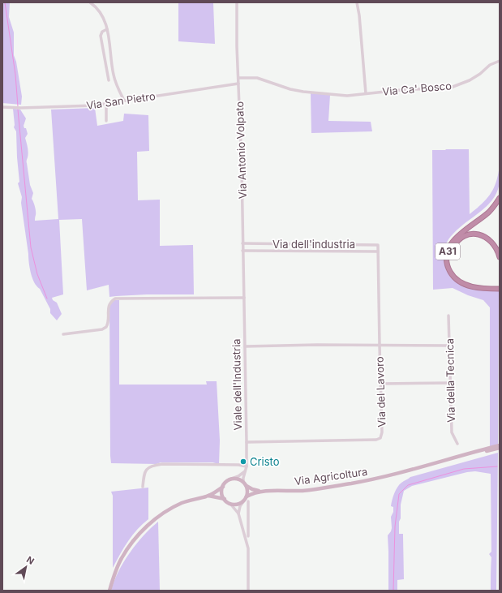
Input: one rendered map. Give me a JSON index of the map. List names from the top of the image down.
{
  "streets": {
    "highway": ["A31"],
    "main road": ["Via Agricoltura"],
    "street": [
      "Via Ca' Bosco",
      "Via San Pietro",
      "Via Antonio Volpato",
      "Via dell'industria",
      "Via della Tecnica",
      "Viale dell'Industria",
      "Via del Lavoro"
    ]
  },
  "crossings": [
    ["Via Ca' Bosco", "Via Antonio Volpato"],
    ["Via San Pietro", "Via Antonio Volpato"],
    ["Via Antonio Volpato", "Via dell'industria"],
    ["Via Antonio Volpato", "Viale dell'Industria"],
    ["Viale dell'Industria", "Via del Lavoro"],
    ["Viale dell'Industria", "Via Agricoltura"]
  ],
  "places": ["Cristo"],
  "north": "top right"
}
